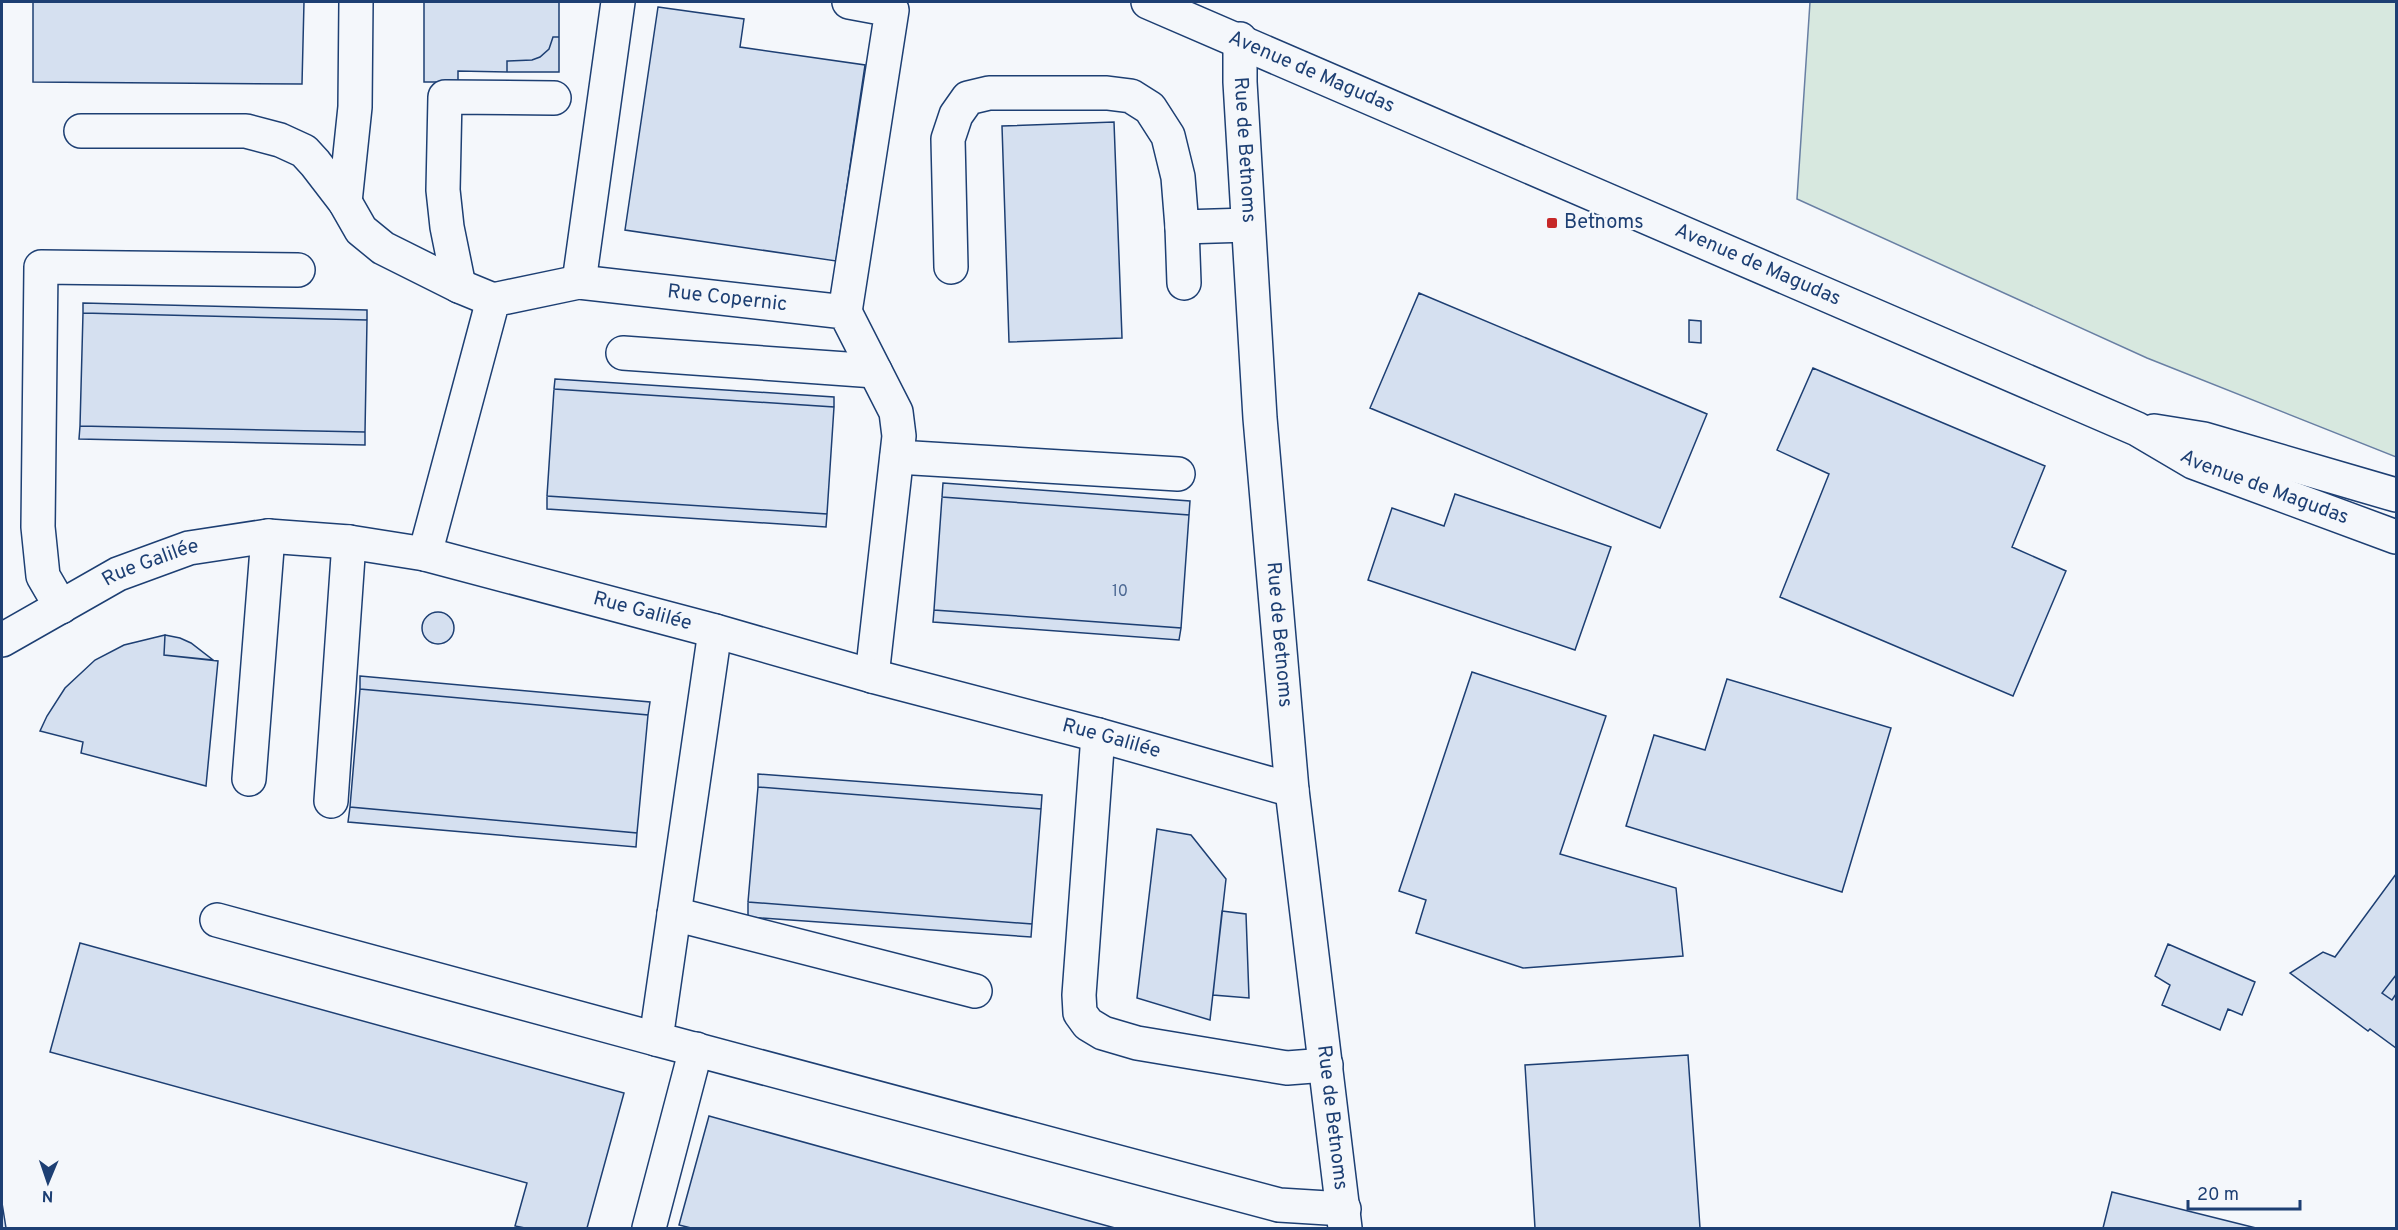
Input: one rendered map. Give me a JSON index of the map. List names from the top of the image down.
{
  "streets": {
    "street": [
      "Avenue de Magudas",
      "Rue de Betnoms",
      "Rue Copernic",
      "Rue Galilée"
    ]
  },
  "crossings": [
    ["Avenue de Magudas", "Rue de Betnoms"],
    ["Rue de Betnoms", "Rue Galilée"]
  ],
  "places": {
    "transit": ["Betnoms"]
  },
  "house_numbers": ["10"],
  "scale_bar": "20 m",
  "north": "bottom"
}
